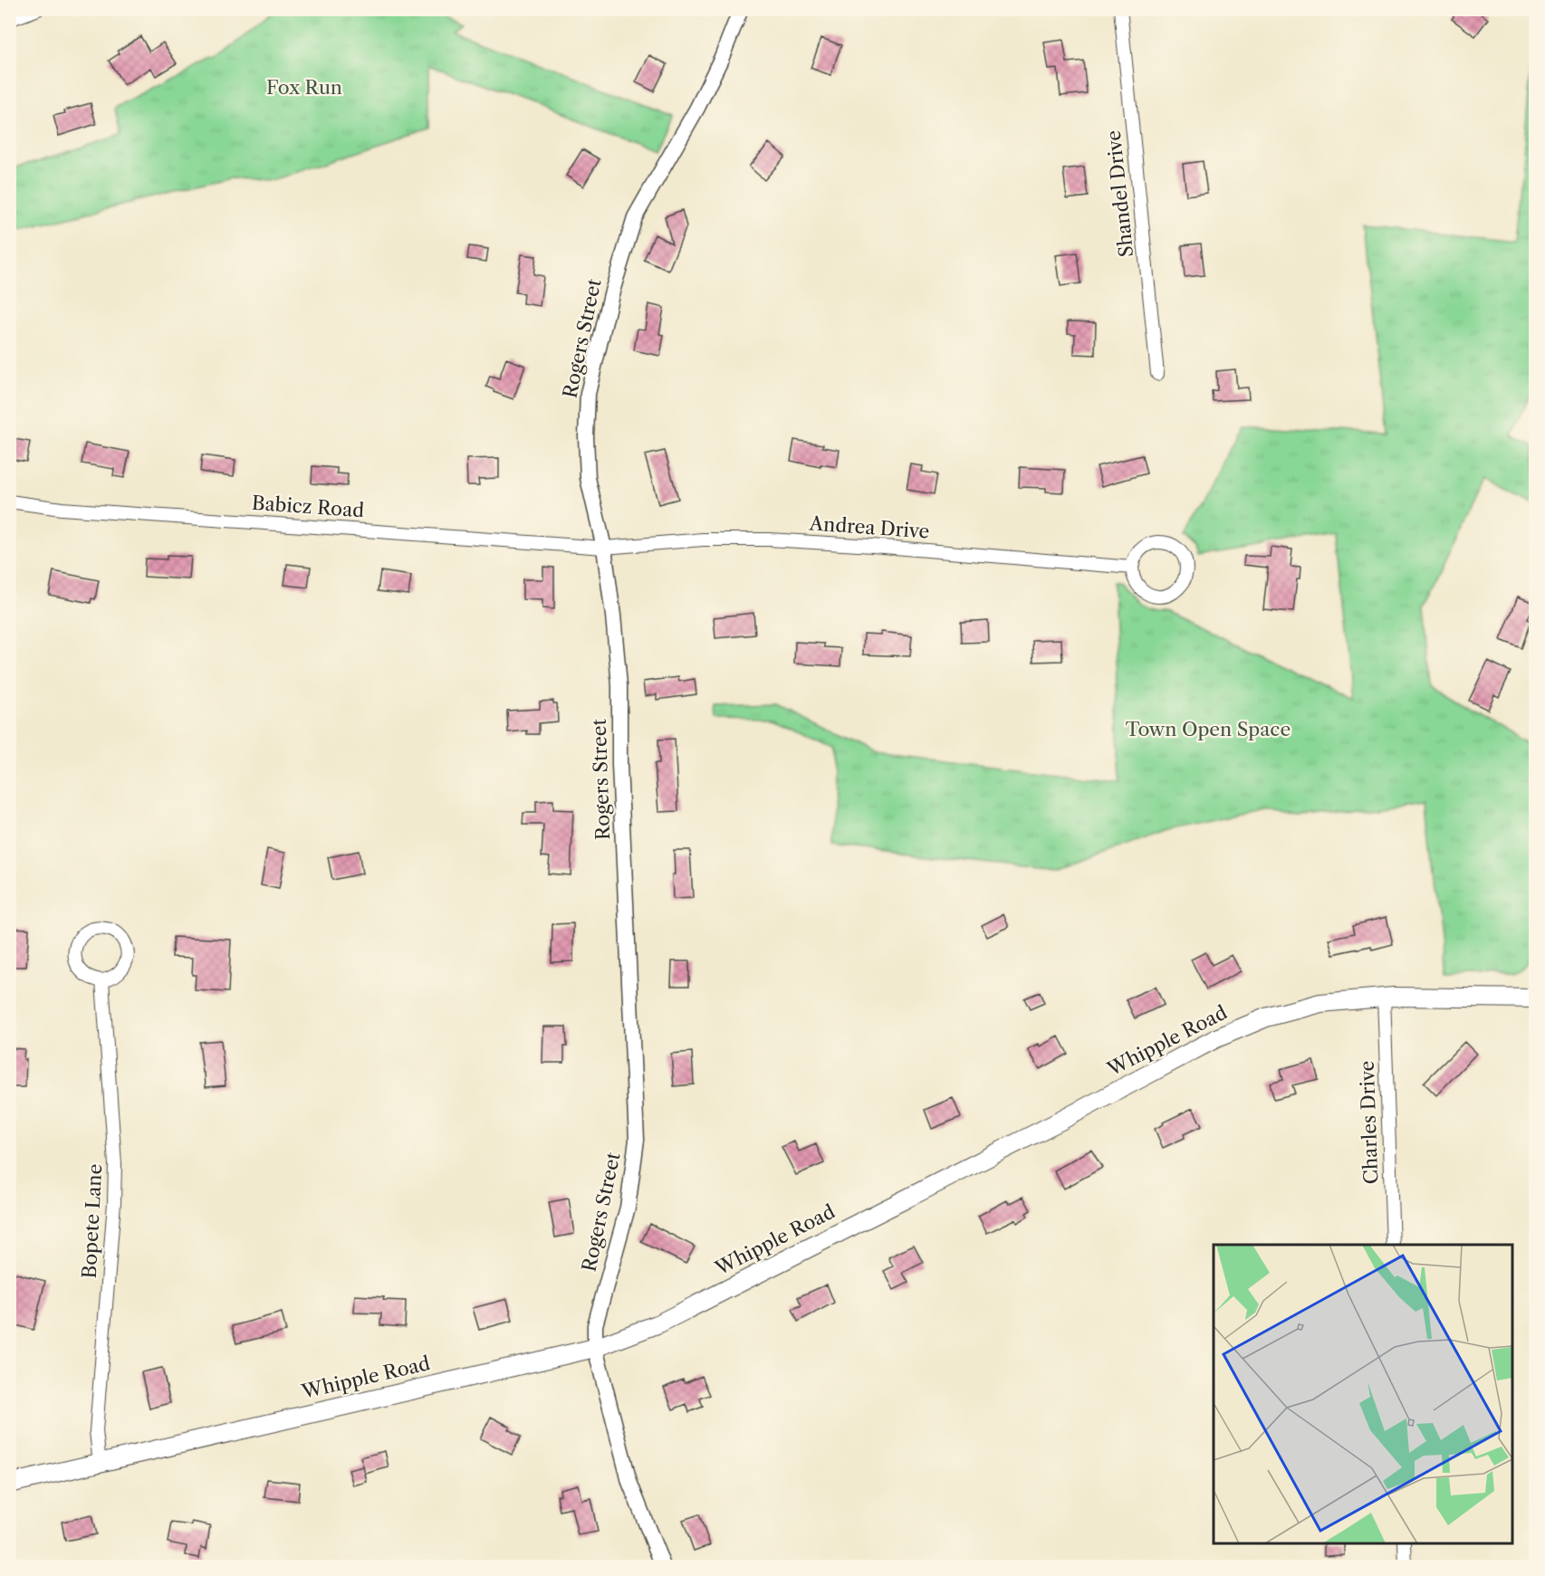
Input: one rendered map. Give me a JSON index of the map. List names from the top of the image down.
{
  "streets": {
    "main road": ["Whipple Road"],
    "street": [
      "Shandel Drive",
      "Rogers Street",
      "Babicz Road",
      "Andrea Drive",
      "Charles Drive",
      "Bopete Lane"
    ]
  },
  "crossings": [
    ["Rogers Street", "Babicz Road"],
    ["Rogers Street", "Andrea Drive"],
    ["Rogers Street", "Whipple Road"],
    ["Babicz Road", "Andrea Drive"],
    ["Whipple Road", "Charles Drive"],
    ["Whipple Road", "Bopete Lane"]
  ],
  "parks": ["Fox Run", "Town Open Space"]
}
